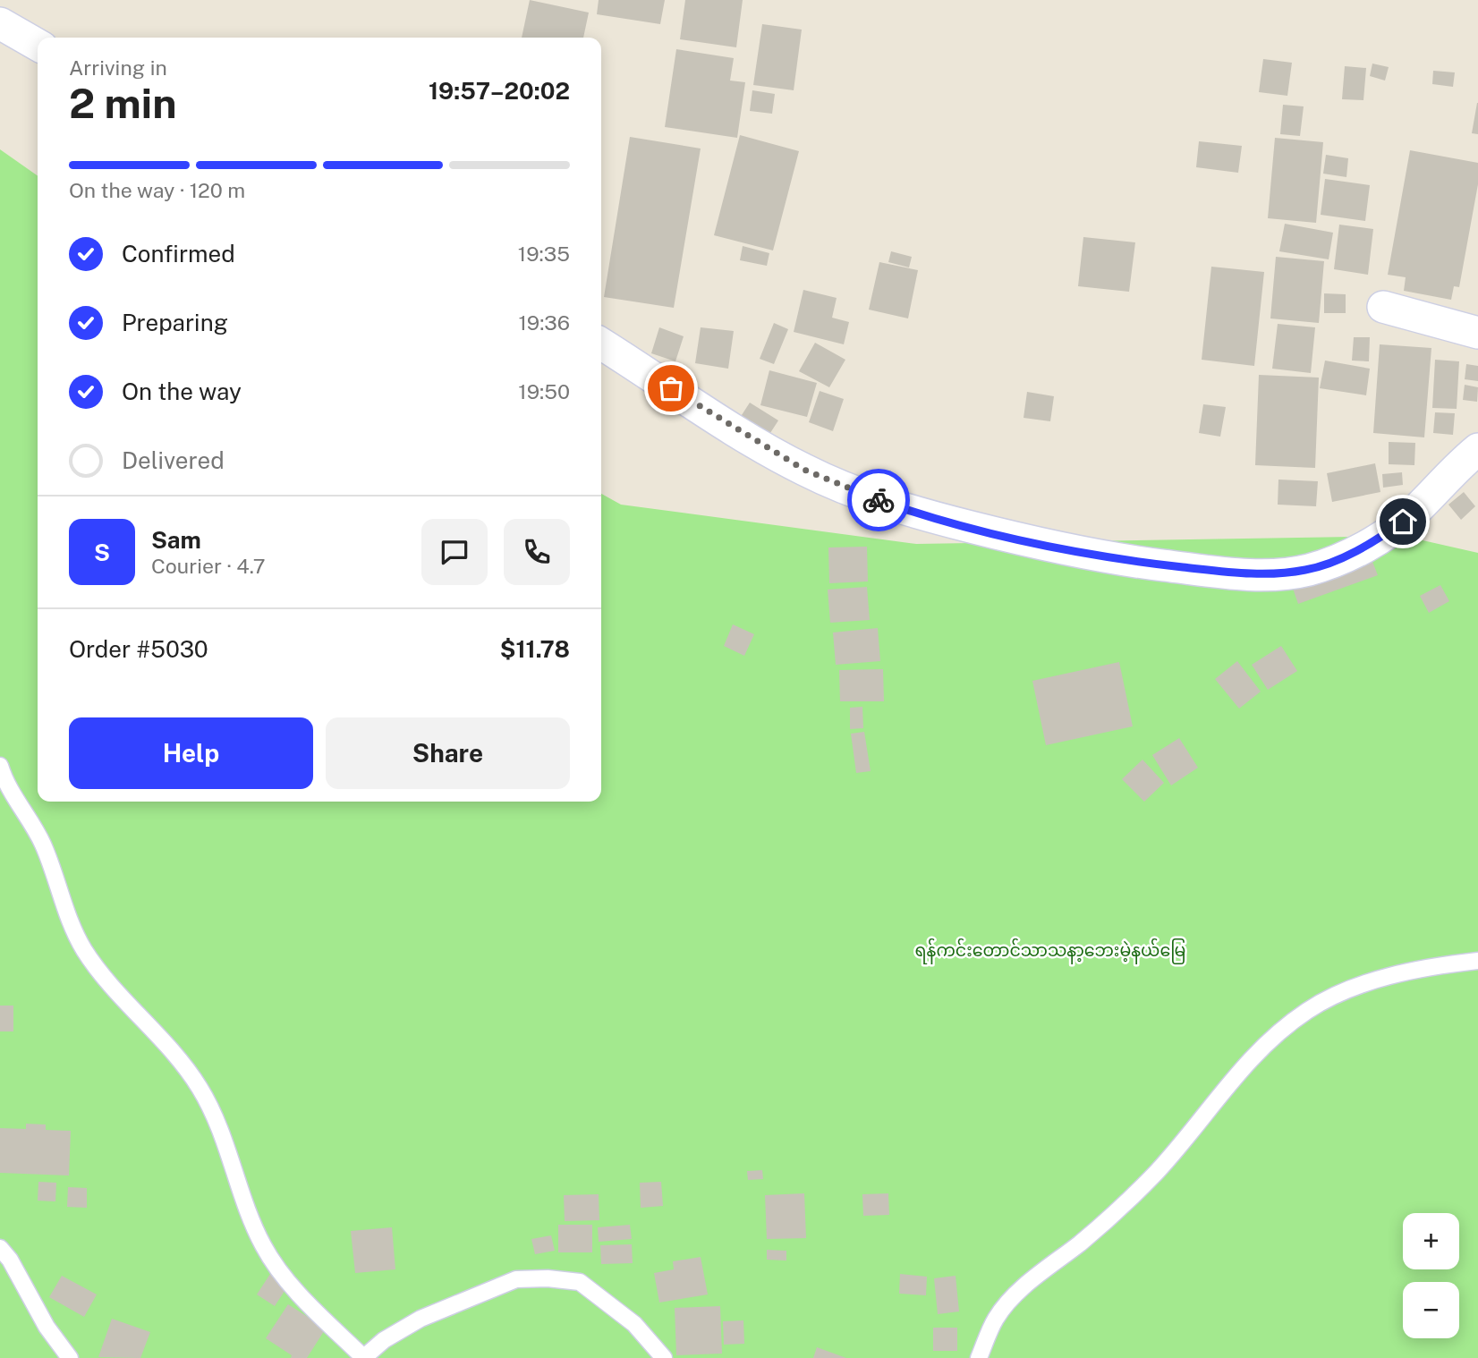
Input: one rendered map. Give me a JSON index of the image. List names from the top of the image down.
{
  "parks": ["ရန်ကင်းတောင်သာသနာ့ဘေးမဲ့နယ်မြေ"],
  "page": {
    "heading": ["2 min", "Arriving in", "19:57–20:02"],
    "panel": [
      "Sam",
      "Courier · 4.7",
      "Order #5030",
      "$11.78"
    ],
    "bar": "On the way · 120 m",
    "list": [
      ["Confirmed", "19:35"],
      ["Preparing", "19:36"],
      ["On the way", "19:50"],
      "Delivered"
    ],
    "round": "S",
    "buttons": ["Help", "Share"],
    "map_buttons": ["+", "−"]
  }
}
